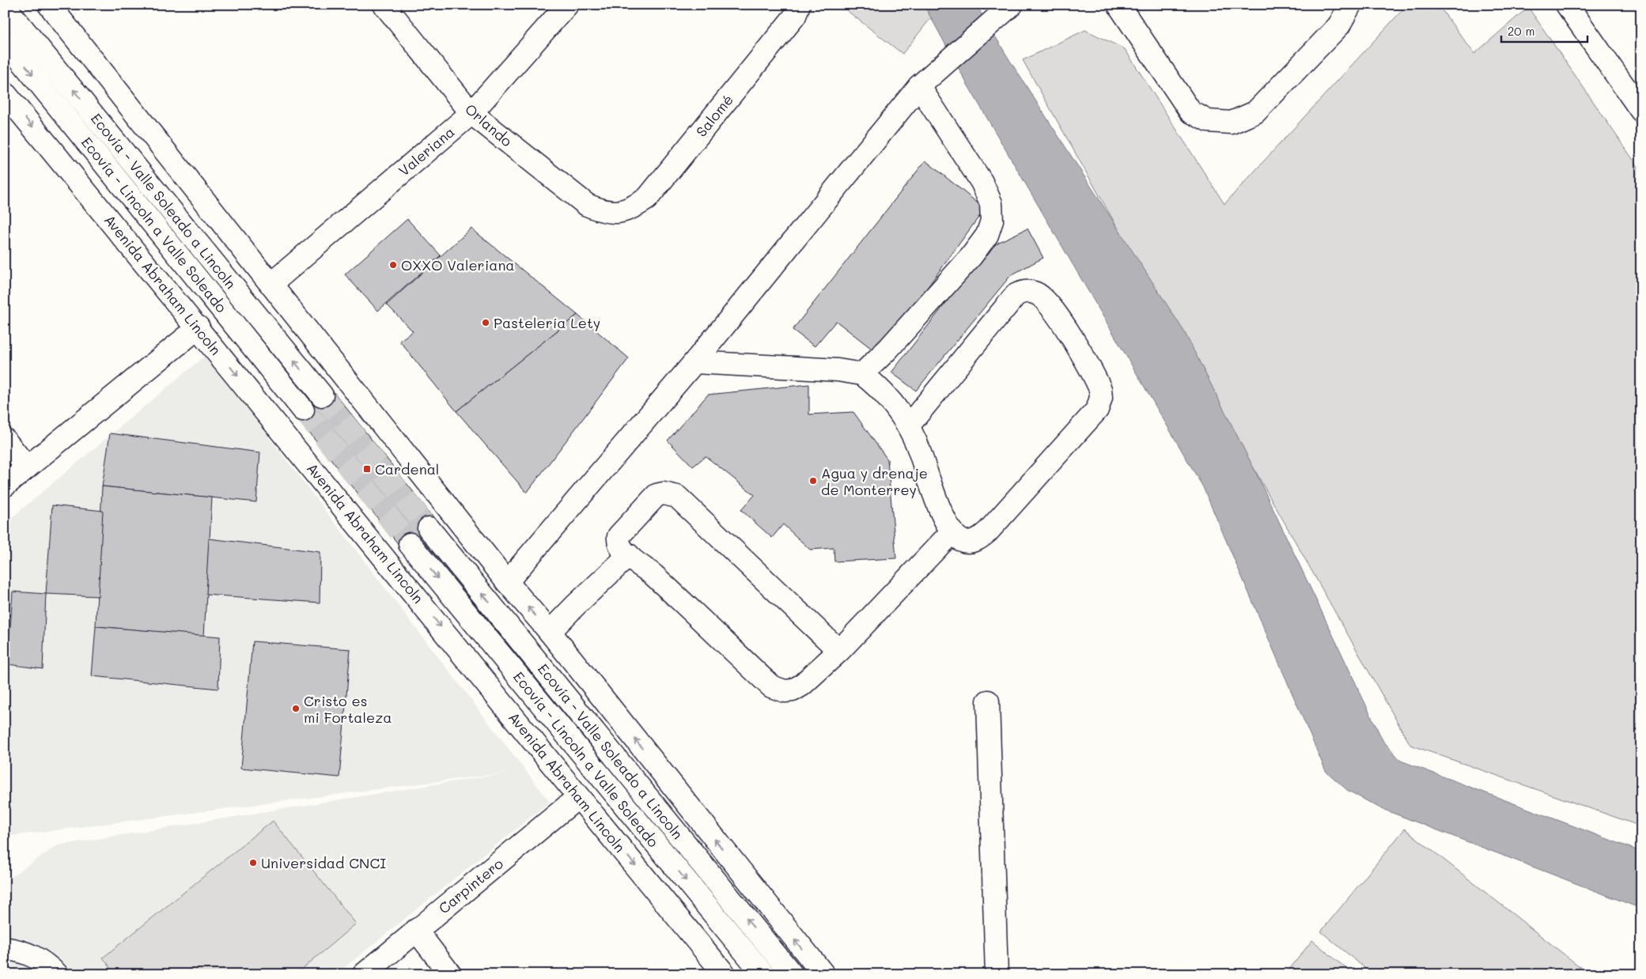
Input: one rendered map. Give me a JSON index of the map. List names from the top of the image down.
{
  "streets": {
    "main road": [
      "Salomé",
      "Orlando",
      "Valeriana",
      "Ecovía - Valle Soleado a Lincoln",
      "Ecovía - Lincoln a Valle Soleado",
      "Avenida Abraham Lincoln",
      "Carpintero"
    ]
  },
  "crossings": [
    ["Salomé", "Orlando"],
    ["Orlando", "Valeriana"],
    ["Avenida Abraham Lincoln", "Carpintero"]
  ],
  "places": {
    "other": [
      "OXXO Valeriana",
      "Pastelería Lety",
      "Agua y drenaje de Monterrey",
      "Cristo es mi Fortaleza",
      "Universidad CNCI"
    ],
    "transit": ["Cardenal"]
  },
  "scale_bar": "20 m"
}
